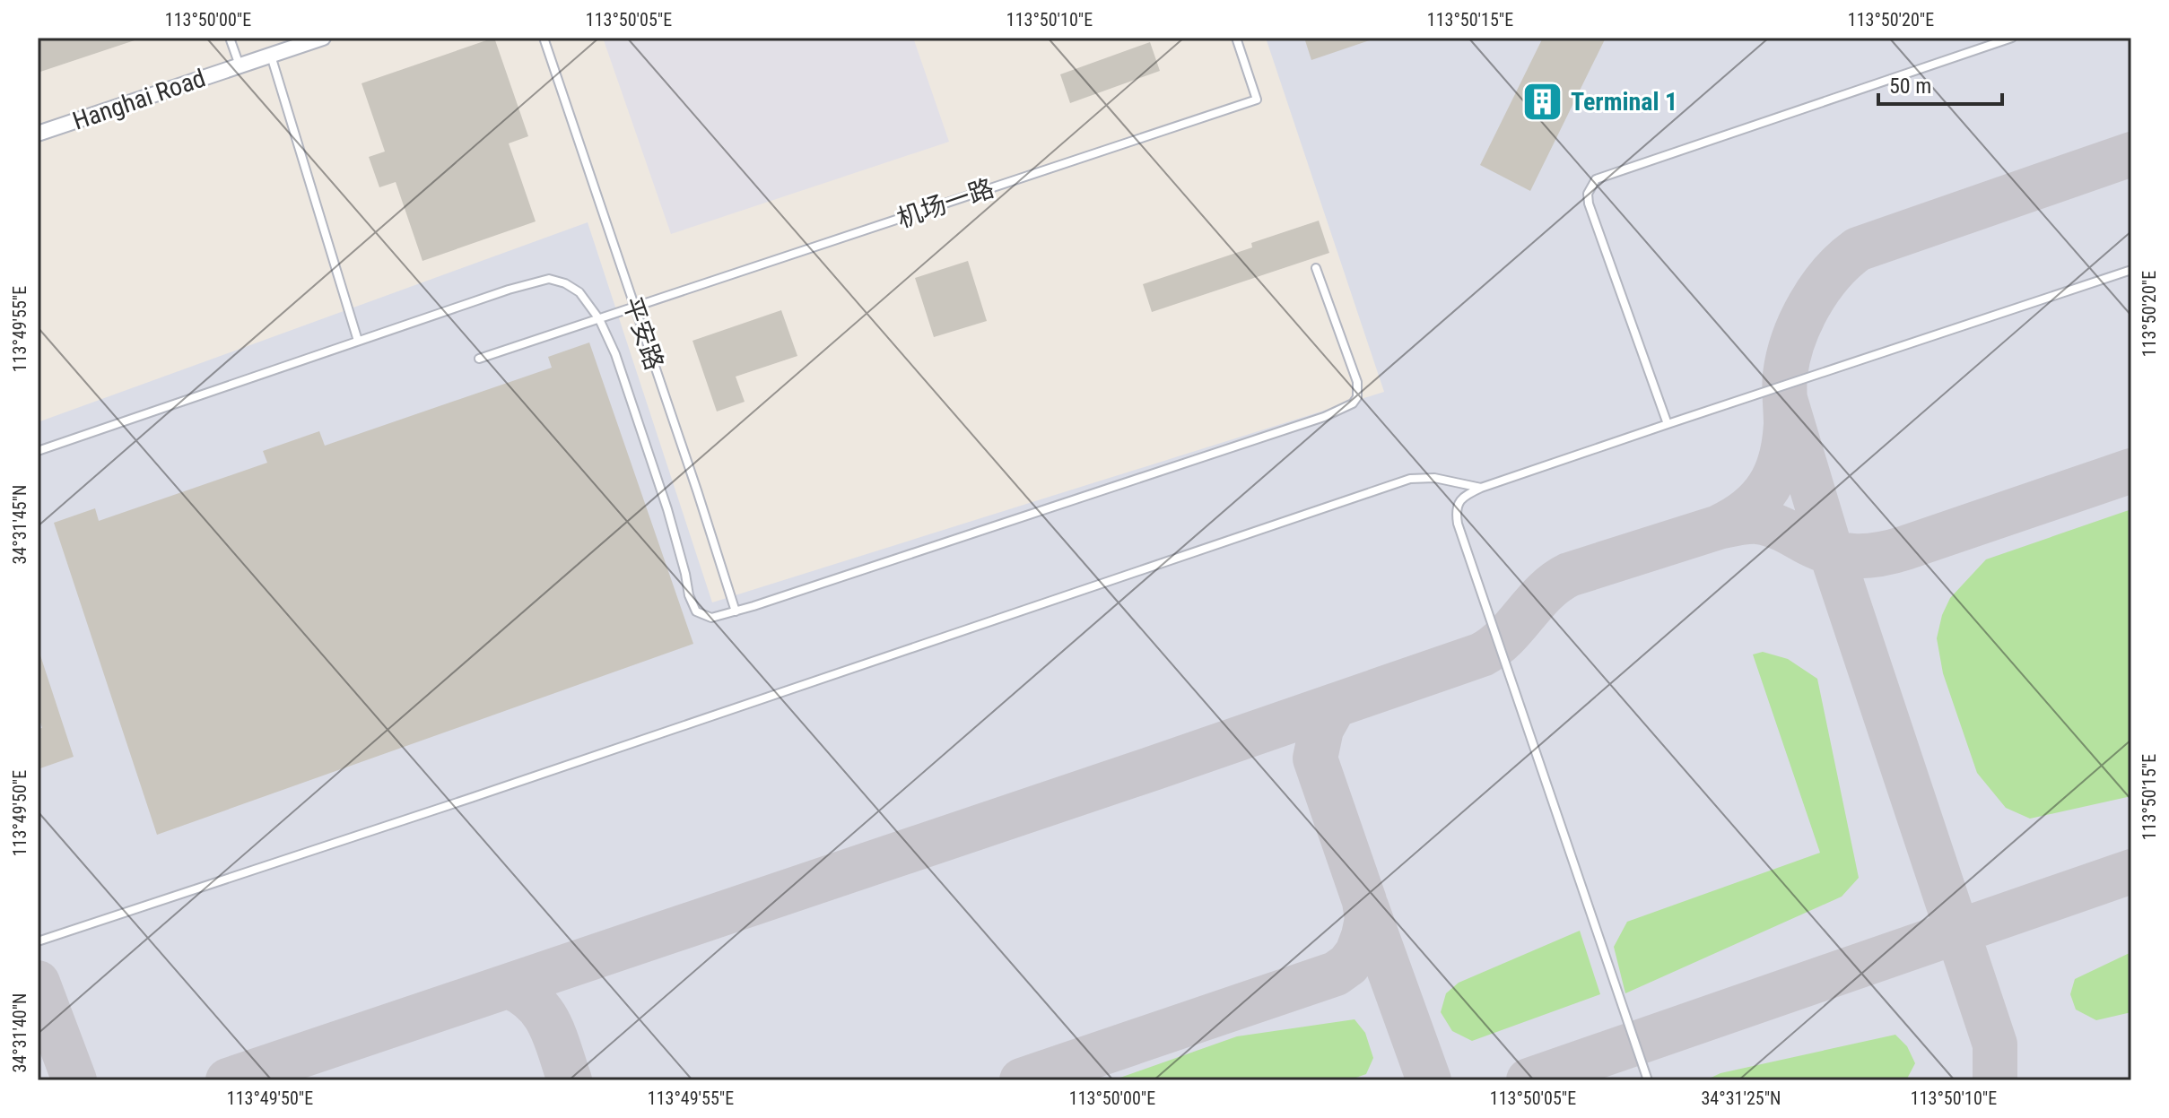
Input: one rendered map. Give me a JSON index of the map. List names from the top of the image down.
{
  "streets": {
    "street": ["Hanghai Road"],
    "lane": ["机场一路", "平安路"]
  },
  "crossings": [
    ["机场一路", "平安路"]
  ],
  "places": {
    "building": ["Terminal 1"]
  },
  "scale_bar": "50 m",
  "coordinates": [
    "113°50'00\"E",
    "113°50'05\"E",
    "113°50'10\"E",
    "113°50'15\"E",
    "113°50'20\"E",
    "113°49'55\"E",
    "34°31'45\"N",
    "113°49'50\"E",
    "34°31'40\"N",
    "34°31'25\"N"
  ]
}
